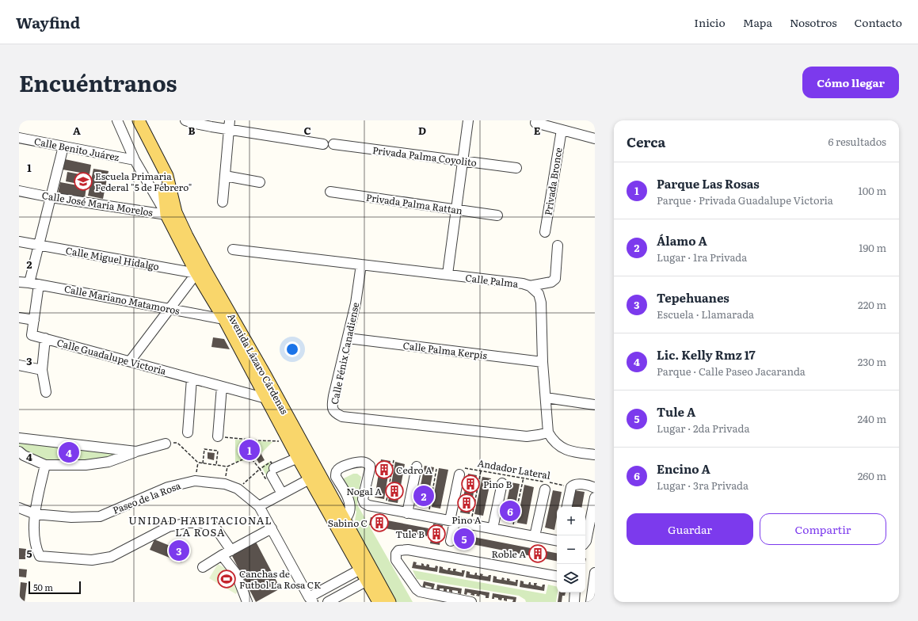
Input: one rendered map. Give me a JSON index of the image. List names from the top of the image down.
{
  "streets": {
    "main road": ["Avenida Lázaro Cárdenas"],
    "street": [
      "Calle Benito Juárez",
      "Privada Palma Coyolito",
      "Privada Bronce",
      "Calle José María Morelos",
      "Privada Palma Rattan",
      "Calle Miguel Hidalgo",
      "Calle Palma",
      "Calle Mariano Matamoros",
      "Calle Palma Kerpis",
      "Calle Fénix Canadiense",
      "Calle Guadalupe Victoria",
      "Paseo de la Rosa"
    ],
    "path": ["Andador Lateral"]
  },
  "crossings": [
    ["Calle José María Morelos", "Avenida Lázaro Cárdenas"],
    ["Calle Miguel Hidalgo", "Avenida Lázaro Cárdenas"],
    ["Calle Palma", "Calle Palma Kerpis"],
    ["Calle Palma", "Calle Fénix Canadiense"],
    ["Calle Mariano Matamoros", "Avenida Lázaro Cárdenas"],
    ["Calle Palma Kerpis", "Calle Fénix Canadiense"],
    ["Calle Guadalupe Victoria", "Avenida Lázaro Cárdenas"],
    ["Avenida Lázaro Cárdenas", "Paseo de la Rosa"]
  ],
  "districts": ["UNIDAD HABITACIONAL LA ROSA"],
  "places": {
    "school or university": ["Escuela Primaria Federal \"5 de Febrero\""],
    "building": [
      "Cedro A",
      "Pino B",
      "Nogal A",
      "Pino A",
      "Sabino C",
      "Tule B",
      "Roble A"
    ],
    "sports": ["Canchas de Futbol La Rosa CK"]
  },
  "scale_bar": "50 m",
  "page": {
    "header": "Wayfind",
    "nav": [
      "Inicio",
      "Mapa",
      "Nosotros",
      "Contacto"
    ],
    "title": "Encuéntranos",
    "buttons": [
      "Cómo llegar",
      ["Guardar", "Compartir"]
    ],
    "heading": ["Cerca", "6 resultados"],
    "list": [
      {
        "mark": "1",
        "name": "Parque Las Rosas",
        "note": "Parque · Privada Guadalupe Victoria",
        "value": "100 m"
      },
      {
        "mark": "2",
        "name": "Álamo A",
        "note": "Lugar · 1ra Privada",
        "value": "190 m"
      },
      {
        "mark": "3",
        "name": "Tepehuanes",
        "note": "Escuela · Llamarada",
        "value": "220 m"
      },
      {
        "mark": "4",
        "name": "Lic. Kelly Rmz 17",
        "note": "Parque · Calle Paseo Jacaranda",
        "value": "230 m"
      },
      {
        "mark": "5",
        "name": "Tule A",
        "note": "Lugar · 2da Privada",
        "value": "240 m"
      },
      {
        "mark": "6",
        "name": "Encino A",
        "note": "Lugar · 3ra Privada",
        "value": "260 m"
      }
    ],
    "pins": [
      "1",
      "4",
      "2",
      "6",
      "5",
      "3"
    ],
    "map_buttons": ["+", "−"],
    "scale": "50 m"
  },
  "grid": {
    "columns": [
      "A",
      "B",
      "C",
      "D",
      "E"
    ],
    "rows": [
      "1",
      "2",
      "3",
      "4",
      "5"
    ]
  }
}
